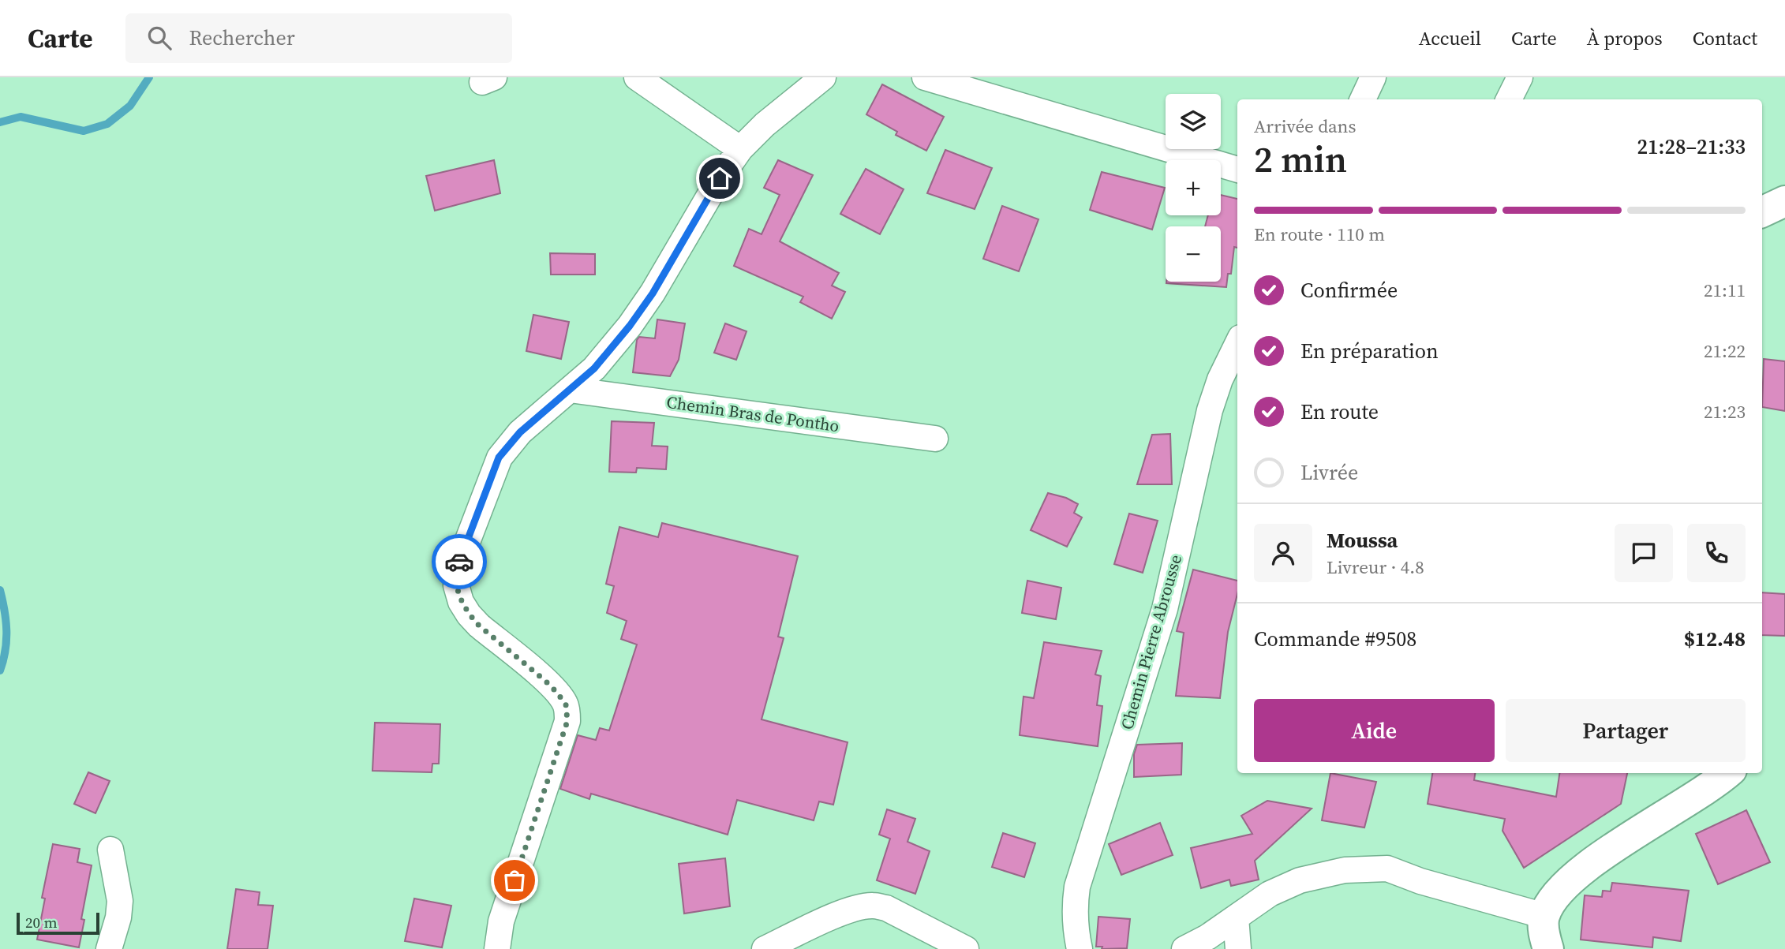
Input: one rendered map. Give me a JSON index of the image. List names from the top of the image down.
{
  "streets": {
    "street": ["Chemin Bras de Pontho", "Chemin Pierre Abrousse"]
  },
  "scale_bar": "20 m",
  "page": {
    "header": "Carte",
    "search": "Rechercher",
    "nav": [
      "Accueil",
      "Carte",
      "À propos",
      "Contact"
    ],
    "map_buttons": ["+", "−"],
    "heading": ["2 min", "Arrivée dans", "21:28–21:33"],
    "panel": [
      "Moussa",
      "Livreur · 4.8",
      "Commande #9508",
      "$12.48"
    ],
    "bar": "En route · 110 m",
    "list": [
      ["Confirmée", "21:11"],
      ["En préparation", "21:22"],
      ["En route", "21:23"],
      "Livrée"
    ],
    "buttons": ["Aide", "Partager"],
    "scale": "20 m"
  }
}
